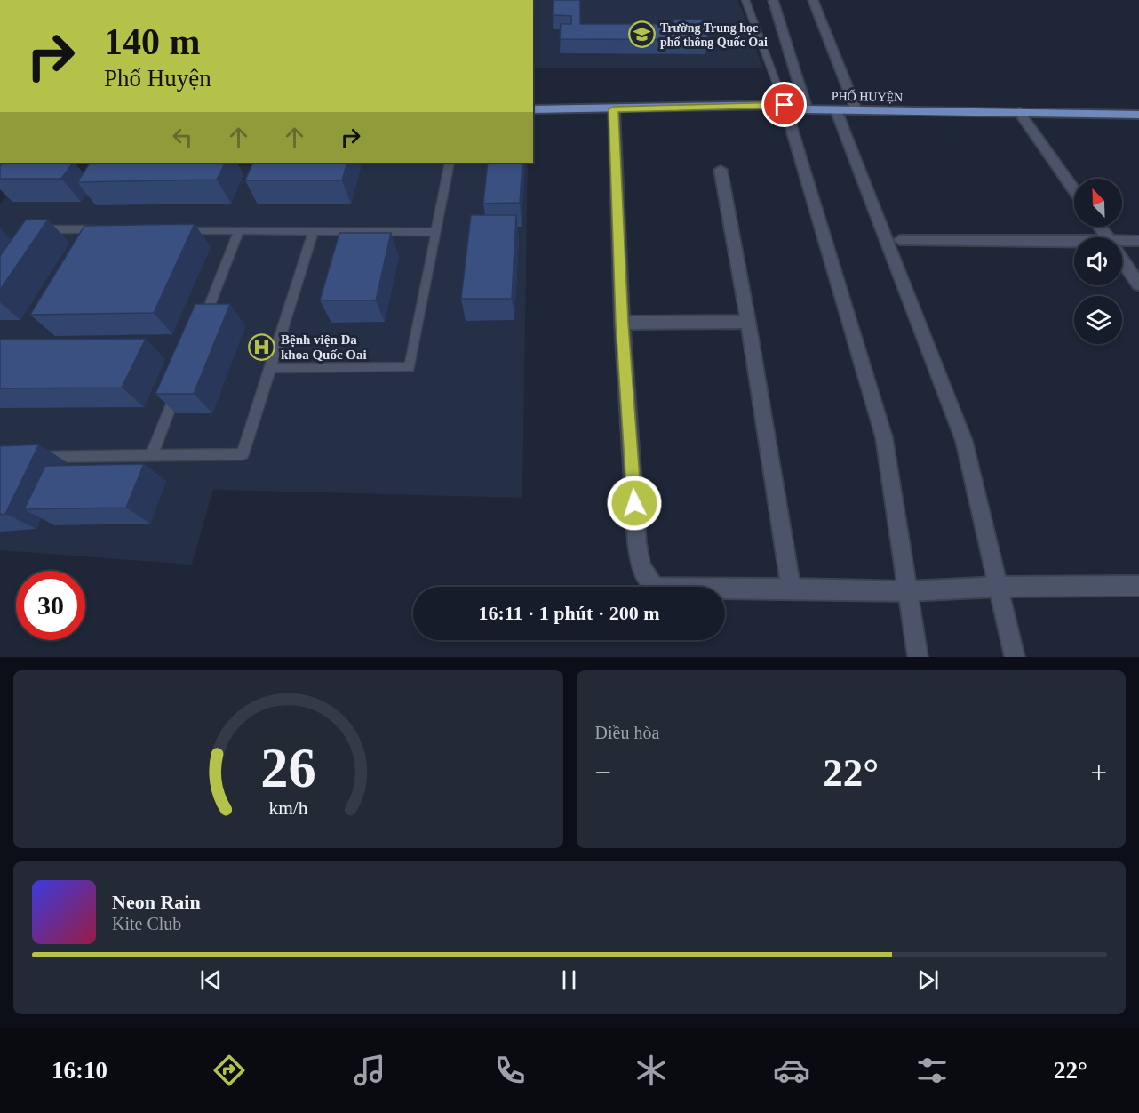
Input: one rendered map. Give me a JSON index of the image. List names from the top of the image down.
{
  "streets": {
    "main road": ["PHỐ HUYỆN"]
  },
  "places": {
    "school or university": ["Trường Trung học phổ thông Quốc Oai"],
    "hospital": ["Bệnh viện Đa khoa Quốc Oai"]
  },
  "north": "top left",
  "page": {
    "turn": ["140 m", "Phố Huyện"],
    "limit": "30",
    "trip": "16:11 · 1 phút · 200 m",
    "tile": "Điều hòa",
    "heat": ["−", "22°", "+"],
    "song": ["Neon Rain", "Kite Club"],
    "tabs": ["16:10", "22°"],
    "gauge": ["26", "km/h"]
  }
}
